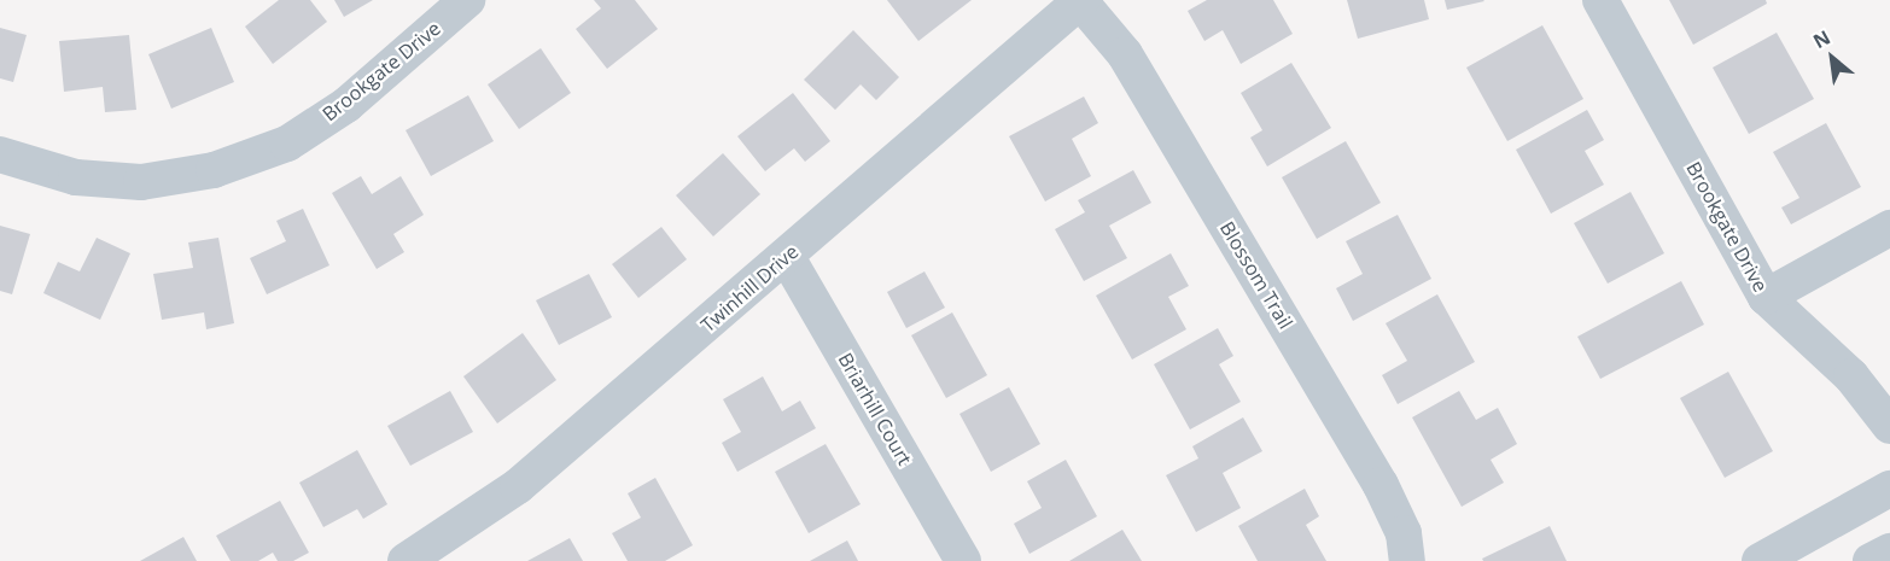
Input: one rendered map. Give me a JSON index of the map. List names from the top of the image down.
{
  "streets": {
    "street": [
      "Brookgate Drive",
      "Blossom Trail",
      "Twinhill Drive",
      "Briarhill Court"
    ]
  },
  "crossings": [
    ["Blossom Trail", "Twinhill Drive"],
    ["Twinhill Drive", "Briarhill Court"]
  ],
  "north": "top left"
}
